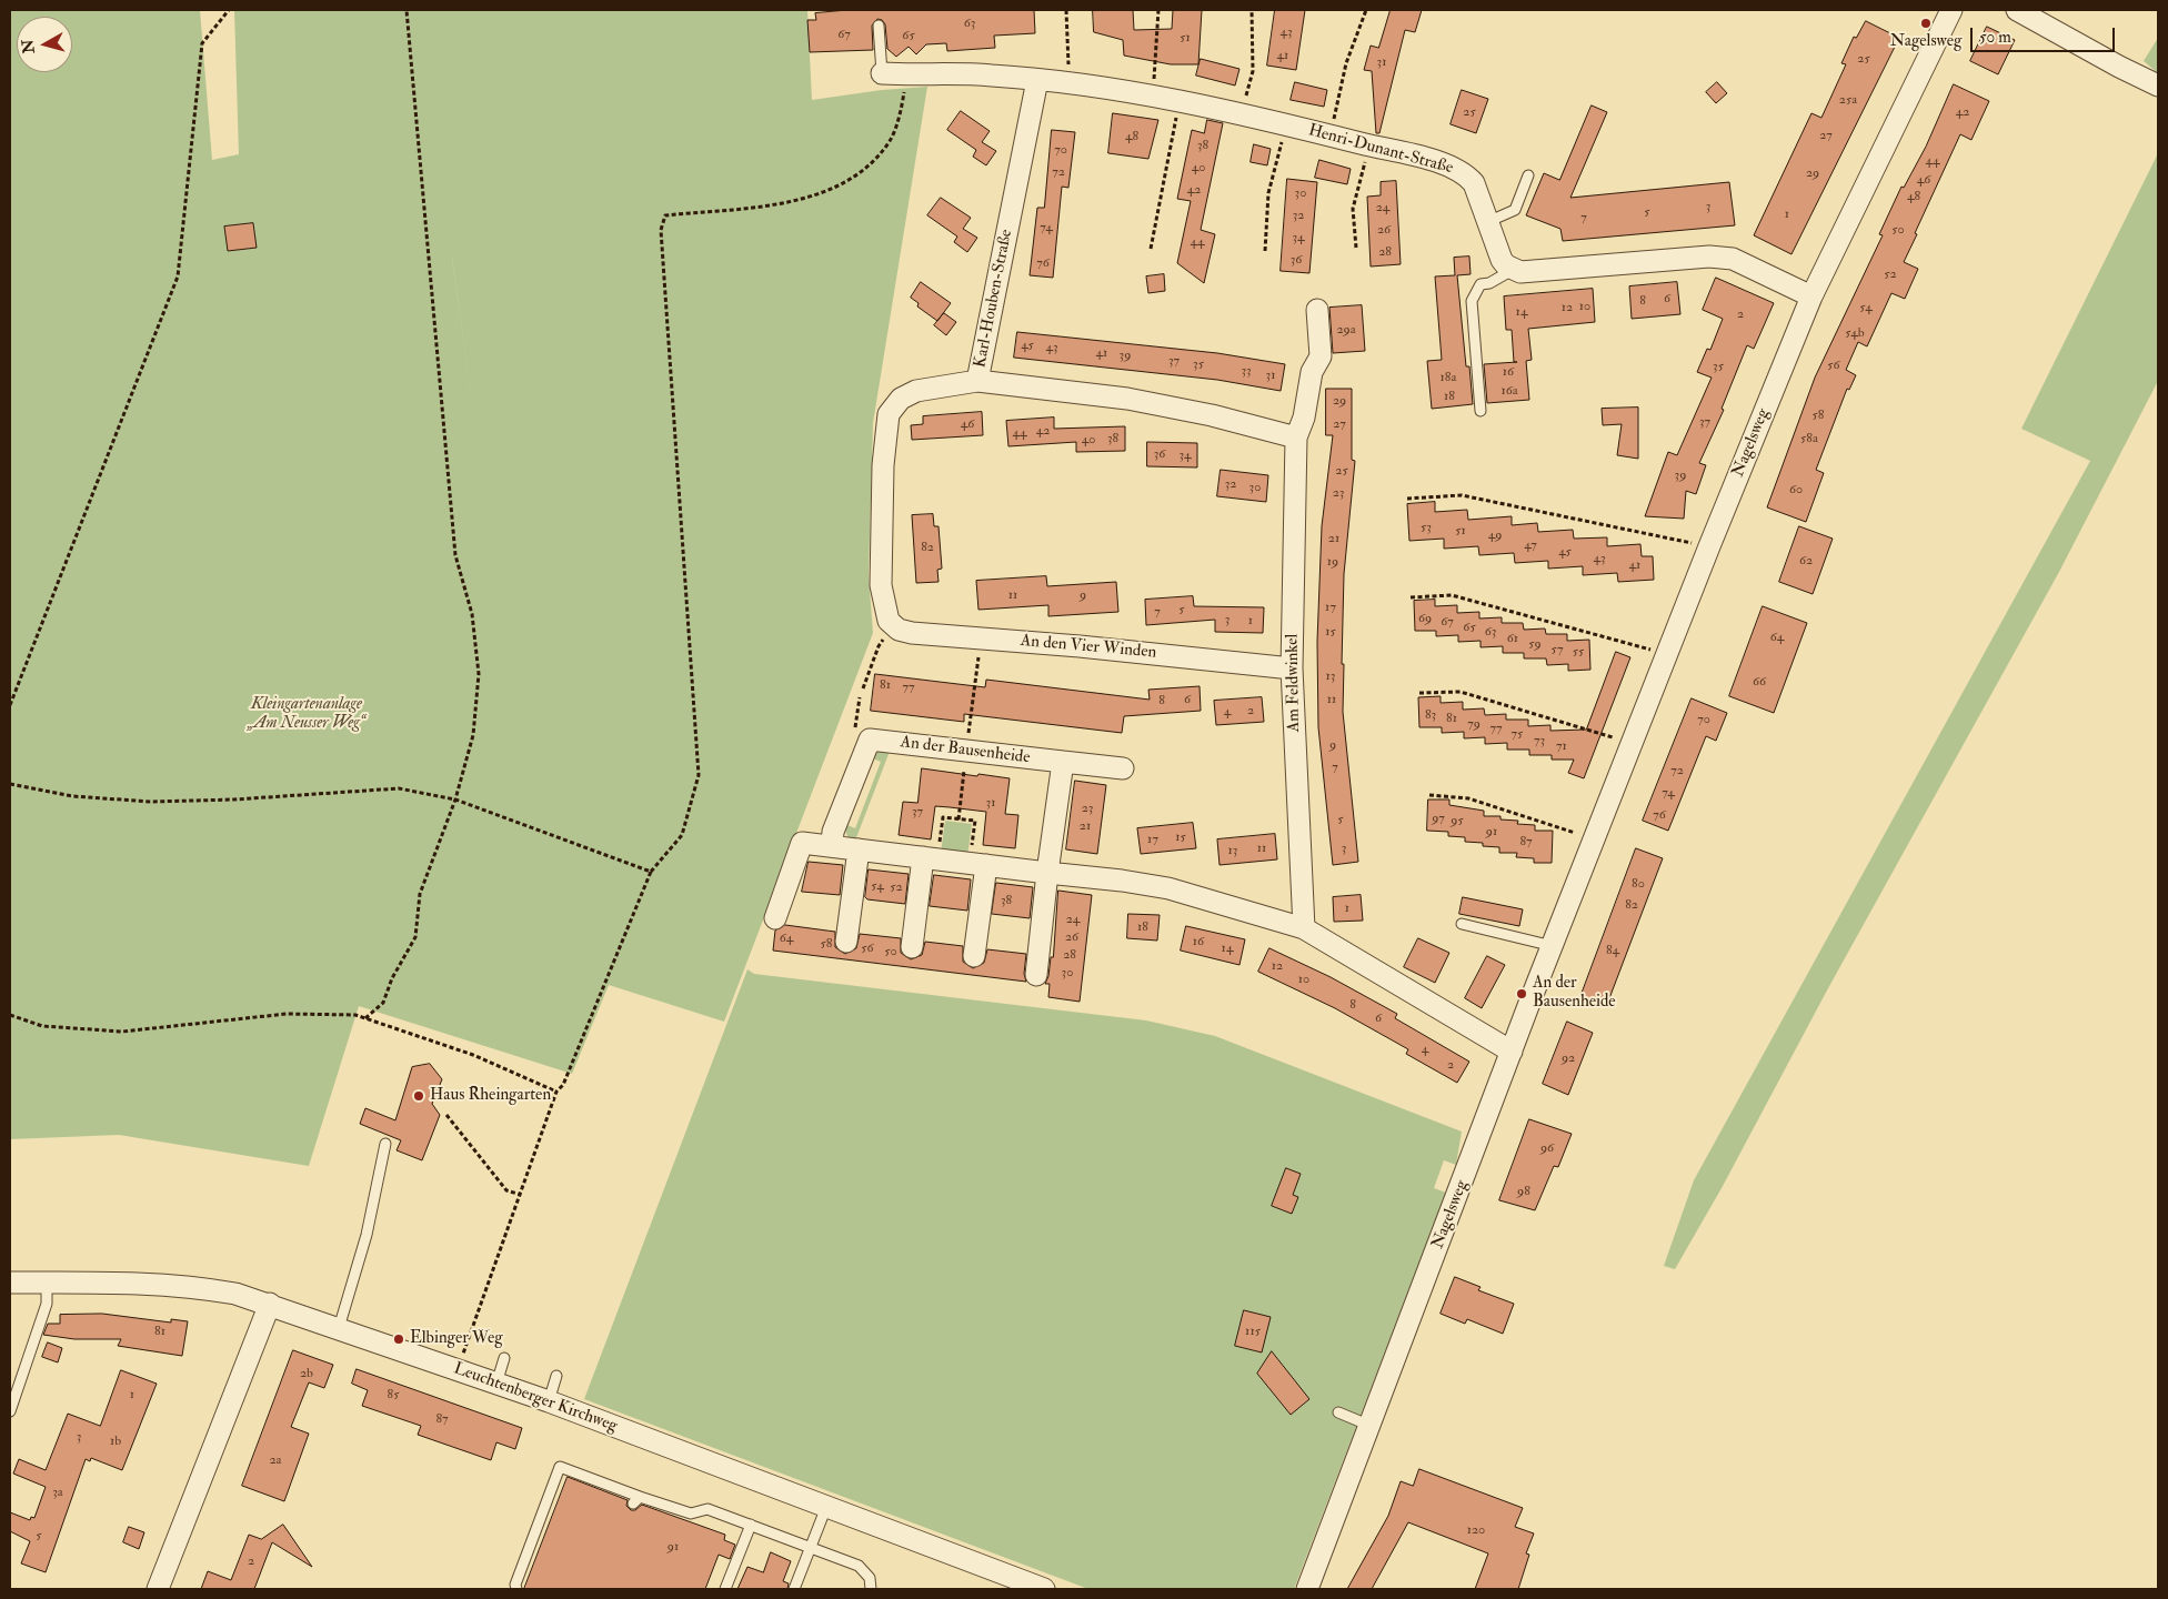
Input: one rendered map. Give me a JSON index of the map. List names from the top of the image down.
{
  "streets": {
    "street": [
      "Henri-Dunant-Straße",
      "Karl-Houben-Straße",
      "Nagelsweg",
      "An den Vier Winden",
      "Am Feldwinkel",
      "An der Bausenheide",
      "Leuchtenberger Kirchweg"
    ]
  },
  "crossings": [
    ["Henri-Dunant-Straße", "Karl-Houben-Straße"],
    ["Karl-Houben-Straße", "An den Vier Winden"],
    ["An den Vier Winden", "Am Feldwinkel"]
  ],
  "parks": ["Kleingartenanlage „Am Neusser Weg“"],
  "places": [
    "Nagelsweg",
    "An der Bausenheide",
    "Haus Rheingarten",
    "Elbinger Weg"
  ],
  "house_numbers": [
    "63",
    "43",
    "67",
    "65",
    "51",
    "41",
    "25",
    "31",
    "25a",
    "25",
    "42",
    "27",
    "48",
    "38",
    "70",
    "44",
    "40",
    "72",
    "29",
    "46",
    "42",
    "30",
    "48",
    "3",
    "24",
    "5",
    "1",
    "32",
    "7",
    "74",
    "26",
    "50",
    "34",
    "44",
    "28",
    "36",
    "76",
    "52",
    "6",
    "8",
    "10",
    "12",
    "54",
    "14",
    "2",
    "29a",
    "54b",
    "45",
    "43",
    "41",
    "39",
    "37",
    "35",
    "56",
    "35",
    "33",
    "16",
    "31",
    "18a",
    "16a",
    "18",
    "29",
    "58",
    "37",
    "46",
    "27",
    "42",
    "44",
    "38",
    "58a",
    "40",
    "36",
    "34",
    "25",
    "39",
    "32",
    "30",
    "60",
    "23",
    "53",
    "51",
    "49",
    "21",
    "47",
    "82",
    "45",
    "43",
    "62",
    "19",
    "41",
    "11",
    "9",
    "17",
    "5",
    "7",
    "69",
    "3",
    "1",
    "67",
    "65",
    "15",
    "63",
    "64",
    "61",
    "59",
    "57",
    "55",
    "13",
    "66",
    "81",
    "77",
    "6",
    "11",
    "8",
    "2",
    "4",
    "83",
    "81",
    "70",
    "79",
    "77",
    "75",
    "73",
    "9",
    "71",
    "7",
    "72",
    "74",
    "31",
    "23",
    "37",
    "76",
    "97",
    "5",
    "95",
    "21",
    "91",
    "15",
    "17",
    "87",
    "11",
    "3",
    "13",
    "80",
    "54",
    "52",
    "38",
    "82",
    "1",
    "24",
    "18",
    "26",
    "64",
    "16",
    "58",
    "56",
    "14",
    "84",
    "50",
    "28",
    "12",
    "30",
    "10",
    "8",
    "6",
    "4",
    "92",
    "2",
    "96",
    "98",
    "81",
    "115",
    "2b",
    "1",
    "85",
    "87",
    "3",
    "1b",
    "2a",
    "3a",
    "120",
    "5",
    "91",
    "2"
  ],
  "scale_bar": "50 m",
  "north": "left"
}
